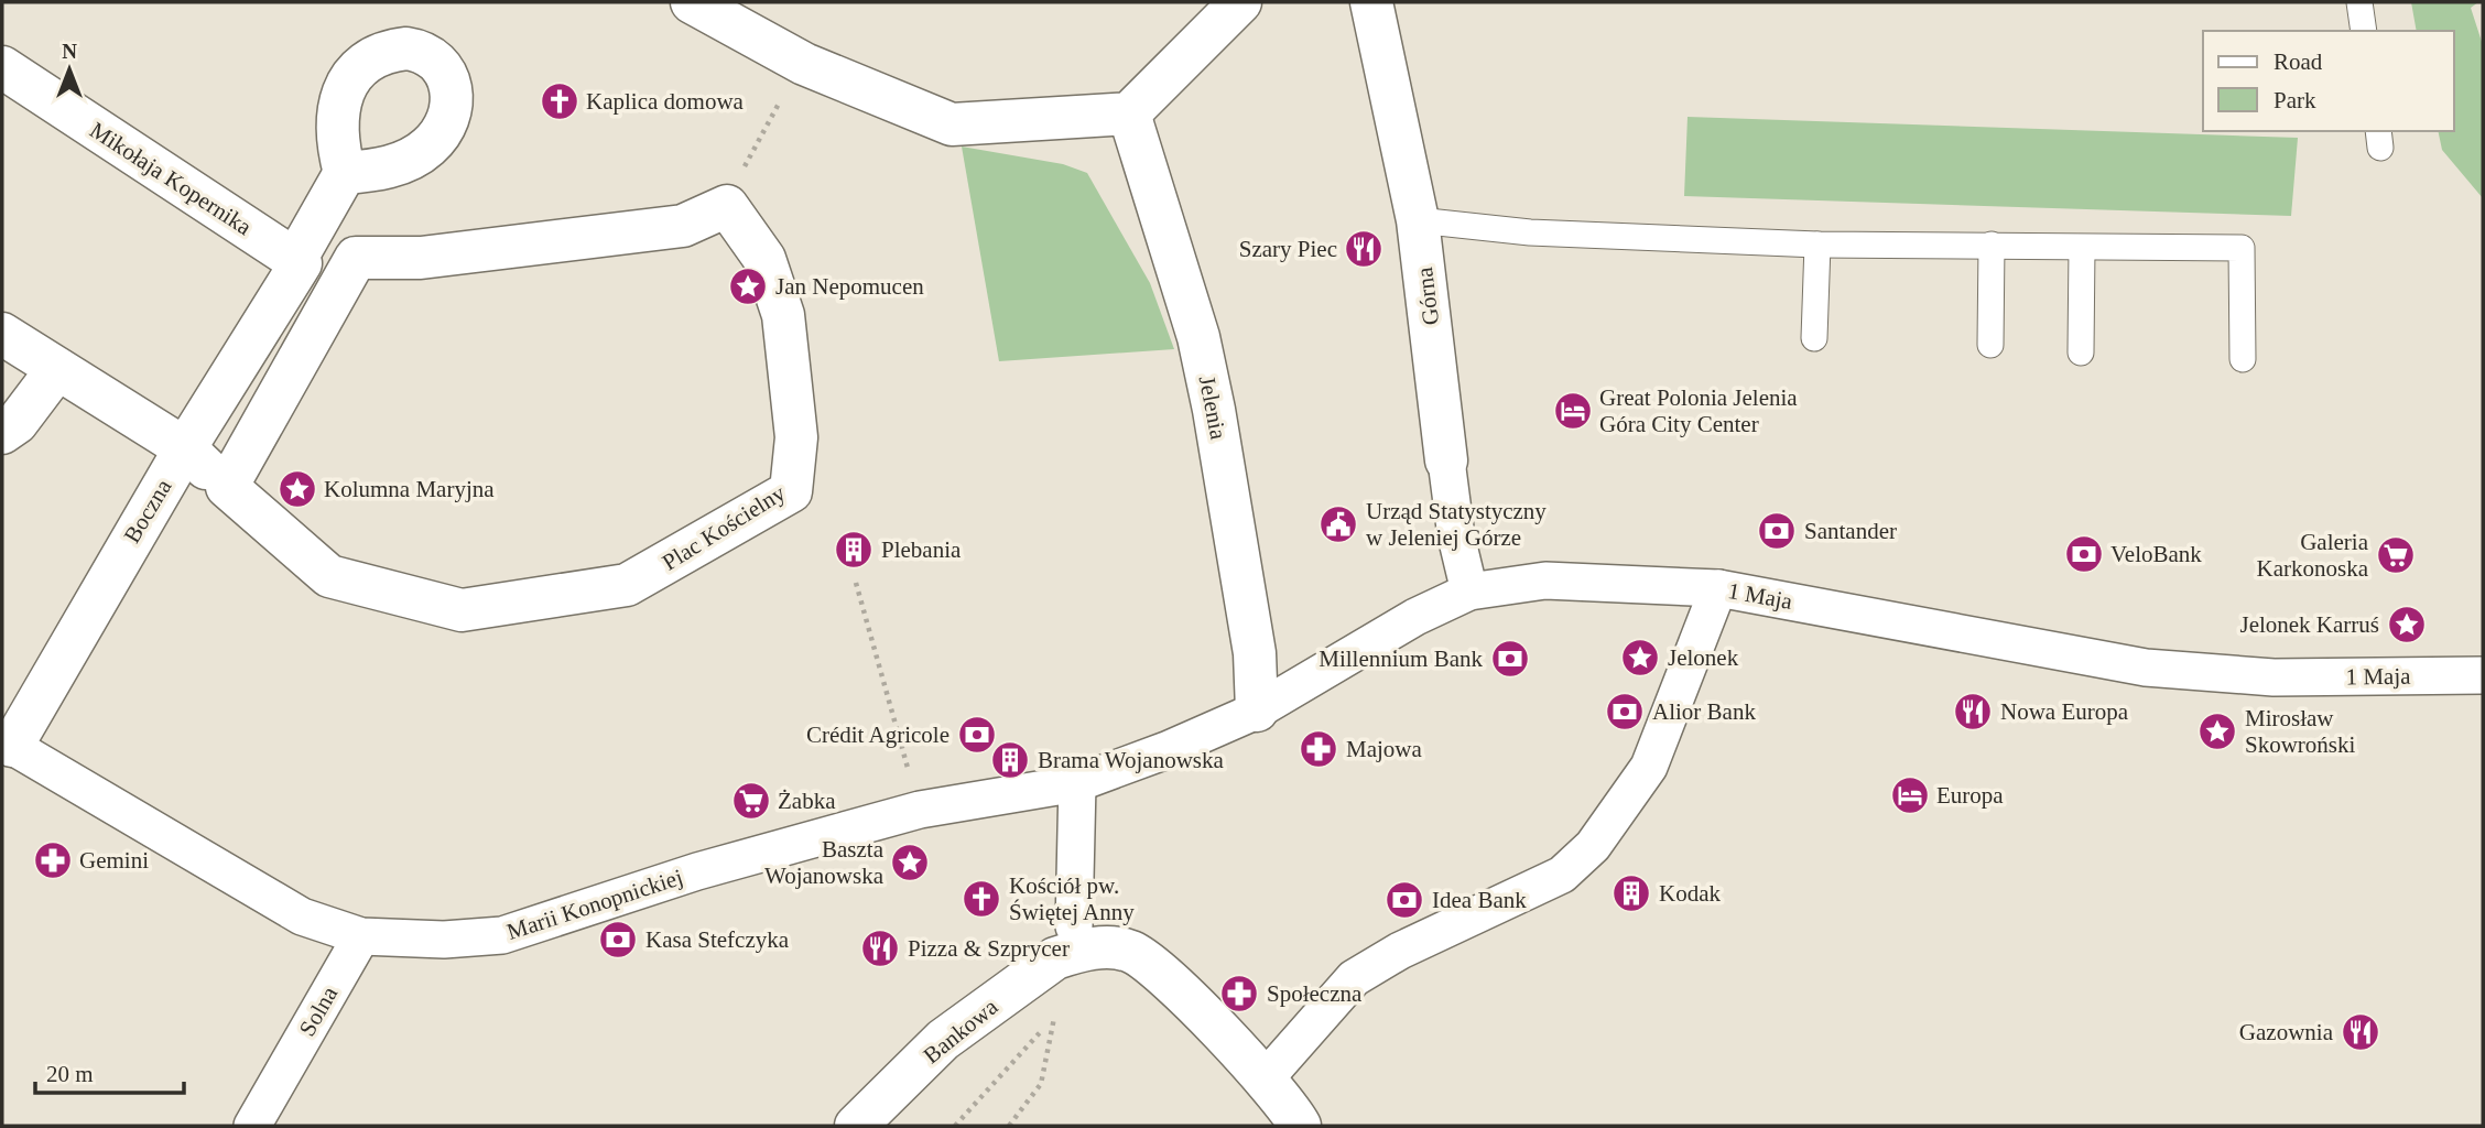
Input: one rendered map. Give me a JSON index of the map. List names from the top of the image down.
{
  "streets": {
    "street": [
      "Mikołaja Kopernika",
      "Górna",
      "Jelenia",
      "Boczna",
      "Plac Kościelny",
      "1 Maja",
      "Marii Konopnickiej",
      "Solna",
      "Bankowa"
    ]
  },
  "crossings": [
    ["Mikołaja Kopernika", "Boczna"],
    ["Górna", "1 Maja"],
    ["Jelenia", "1 Maja"],
    ["Boczna", "Plac Kościelny"],
    ["Boczna", "Marii Konopnickiej"],
    ["1 Maja", "Marii Konopnickiej"],
    ["Marii Konopnickiej", "Solna"]
  ],
  "places": {
    "church": ["Kaplica domowa", "Kościół pw. Świętej Anny"],
    "restaurant": [
      "Szary Piec",
      "Nowa Europa",
      "Pizza & Szprycer",
      "Gazownia"
    ],
    "place": [
      "Jan Nepomucen",
      "Kolumna Maryjna",
      "Jelonek Karruś",
      "Jelonek",
      "Mirosław Skowroński",
      "Baszta Wojanowska"
    ],
    "hotel": ["Great Polonia Jelenia Góra City Center", "Europa"],
    "public building": ["Urząd Statystyczny w Jeleniej Górze"],
    "bank": [
      "Santander",
      "VeloBank",
      "Millennium Bank",
      "Alior Bank",
      "Crédit Agricole",
      "Idea Bank",
      "Kasa Stefczyka"
    ],
    "building": ["Plebania", "Brama Wojanowska", "Kodak"],
    "supermarket": ["Galeria Karkonoska", "Żabka"],
    "pharmacy": ["Majowa", "Gemini", "Społeczna"]
  },
  "legend": ["Road", "Park"],
  "scale_bar": "20 m",
  "north": "top"
}
